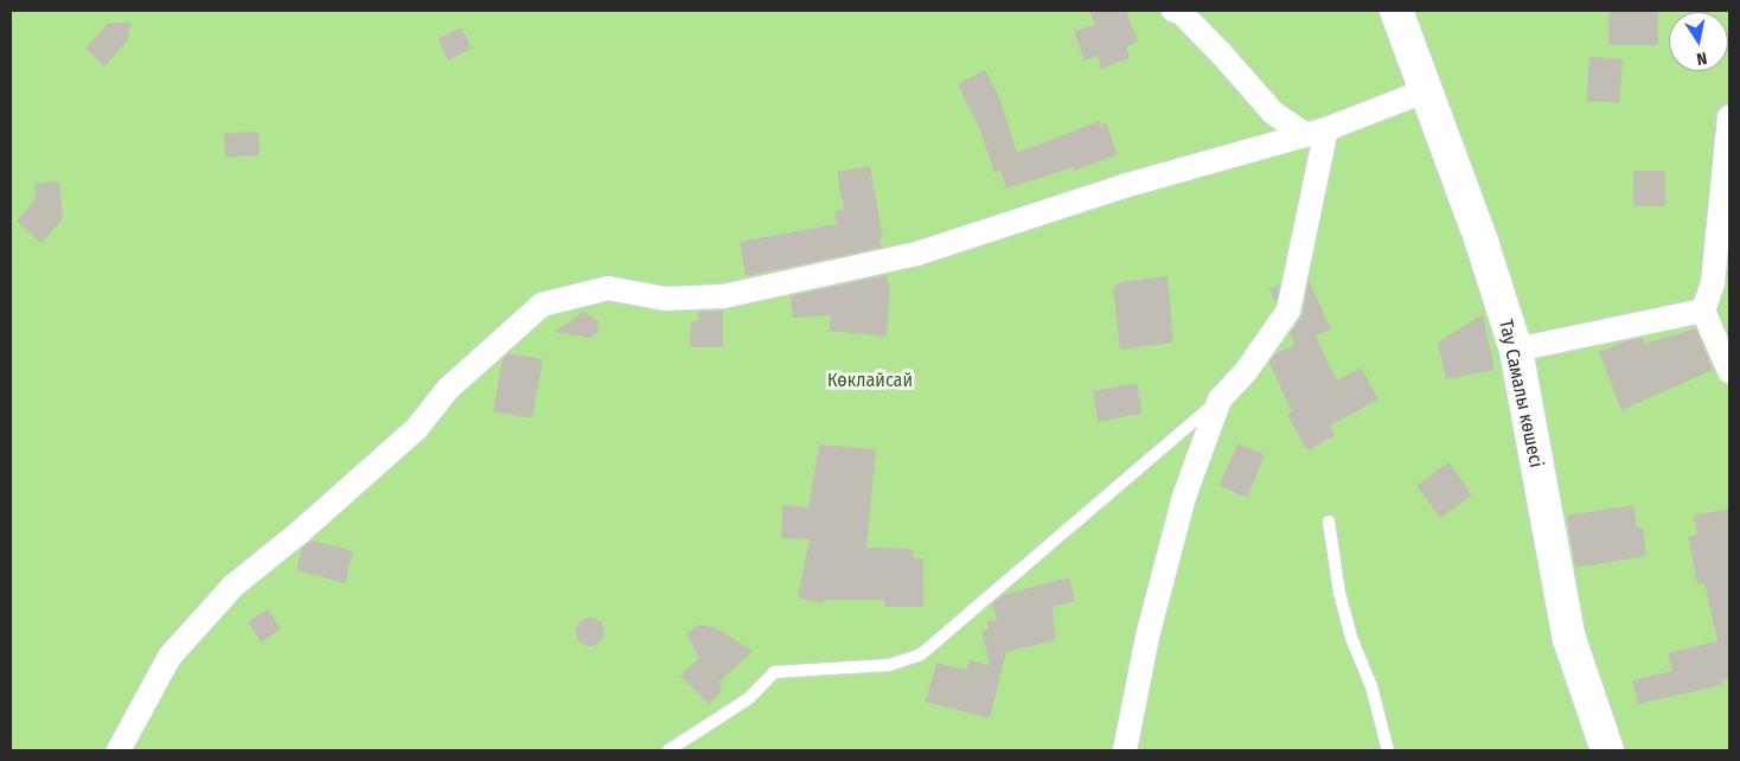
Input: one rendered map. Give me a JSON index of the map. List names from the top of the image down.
{
  "streets": {
    "street": ["Тау Самалы көшесі"]
  },
  "parks": ["Көклайсай"],
  "north": "bottom"
}
